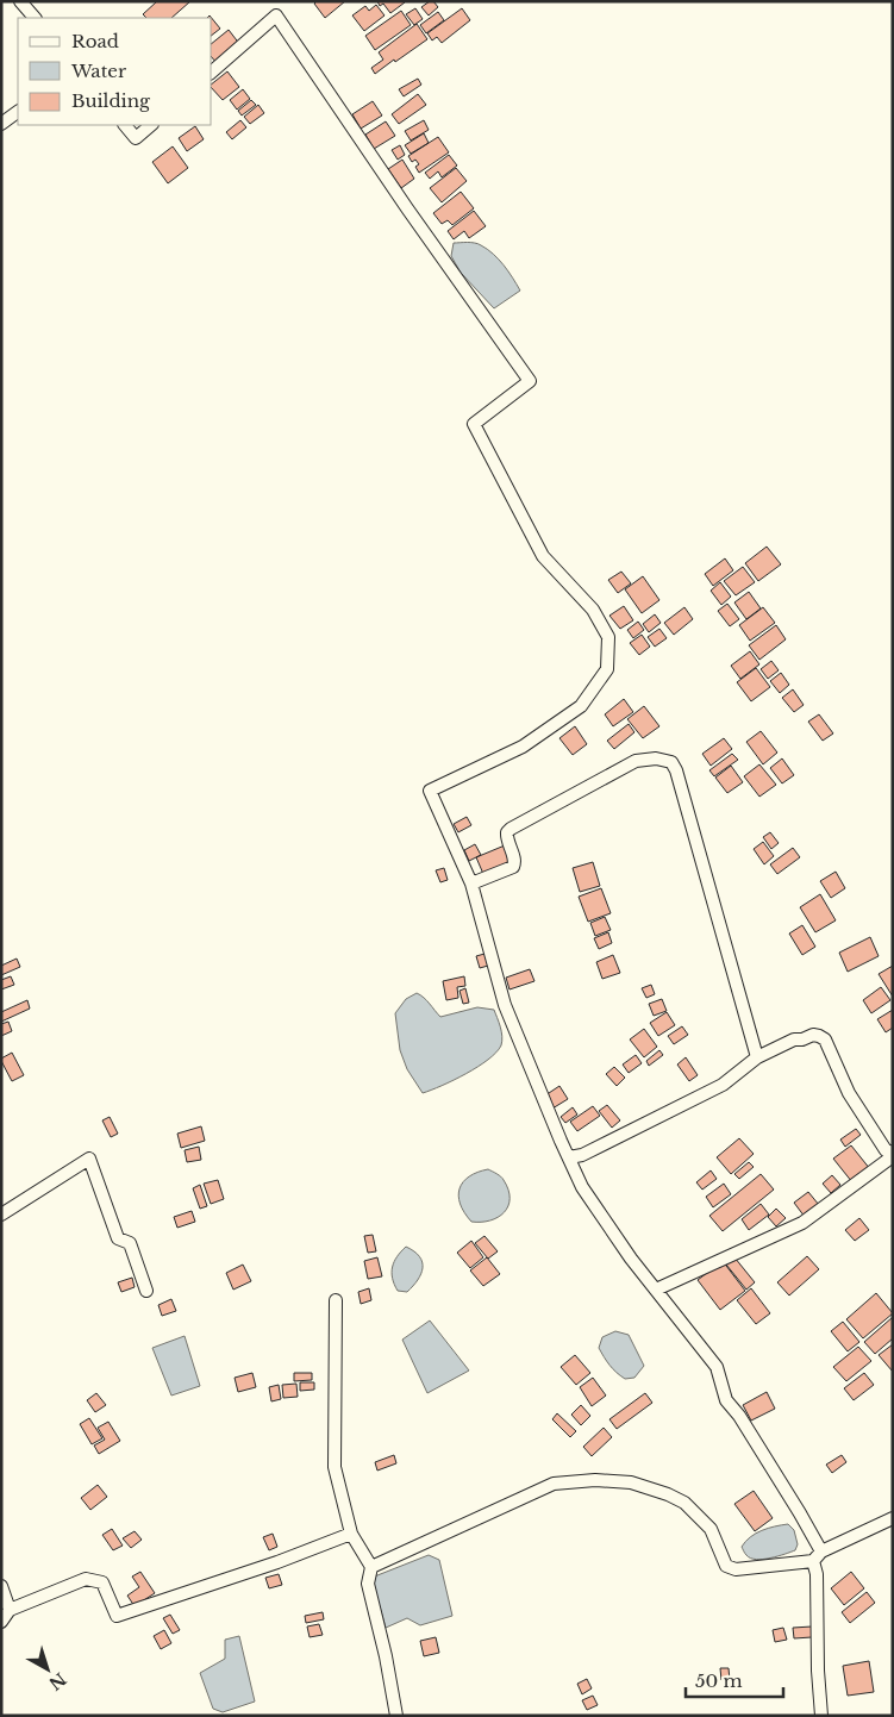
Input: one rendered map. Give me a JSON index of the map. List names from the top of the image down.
{
  "legend": ["Road", "Water", "Building"],
  "scale_bar": "50 m",
  "north": "bottom right"
}
